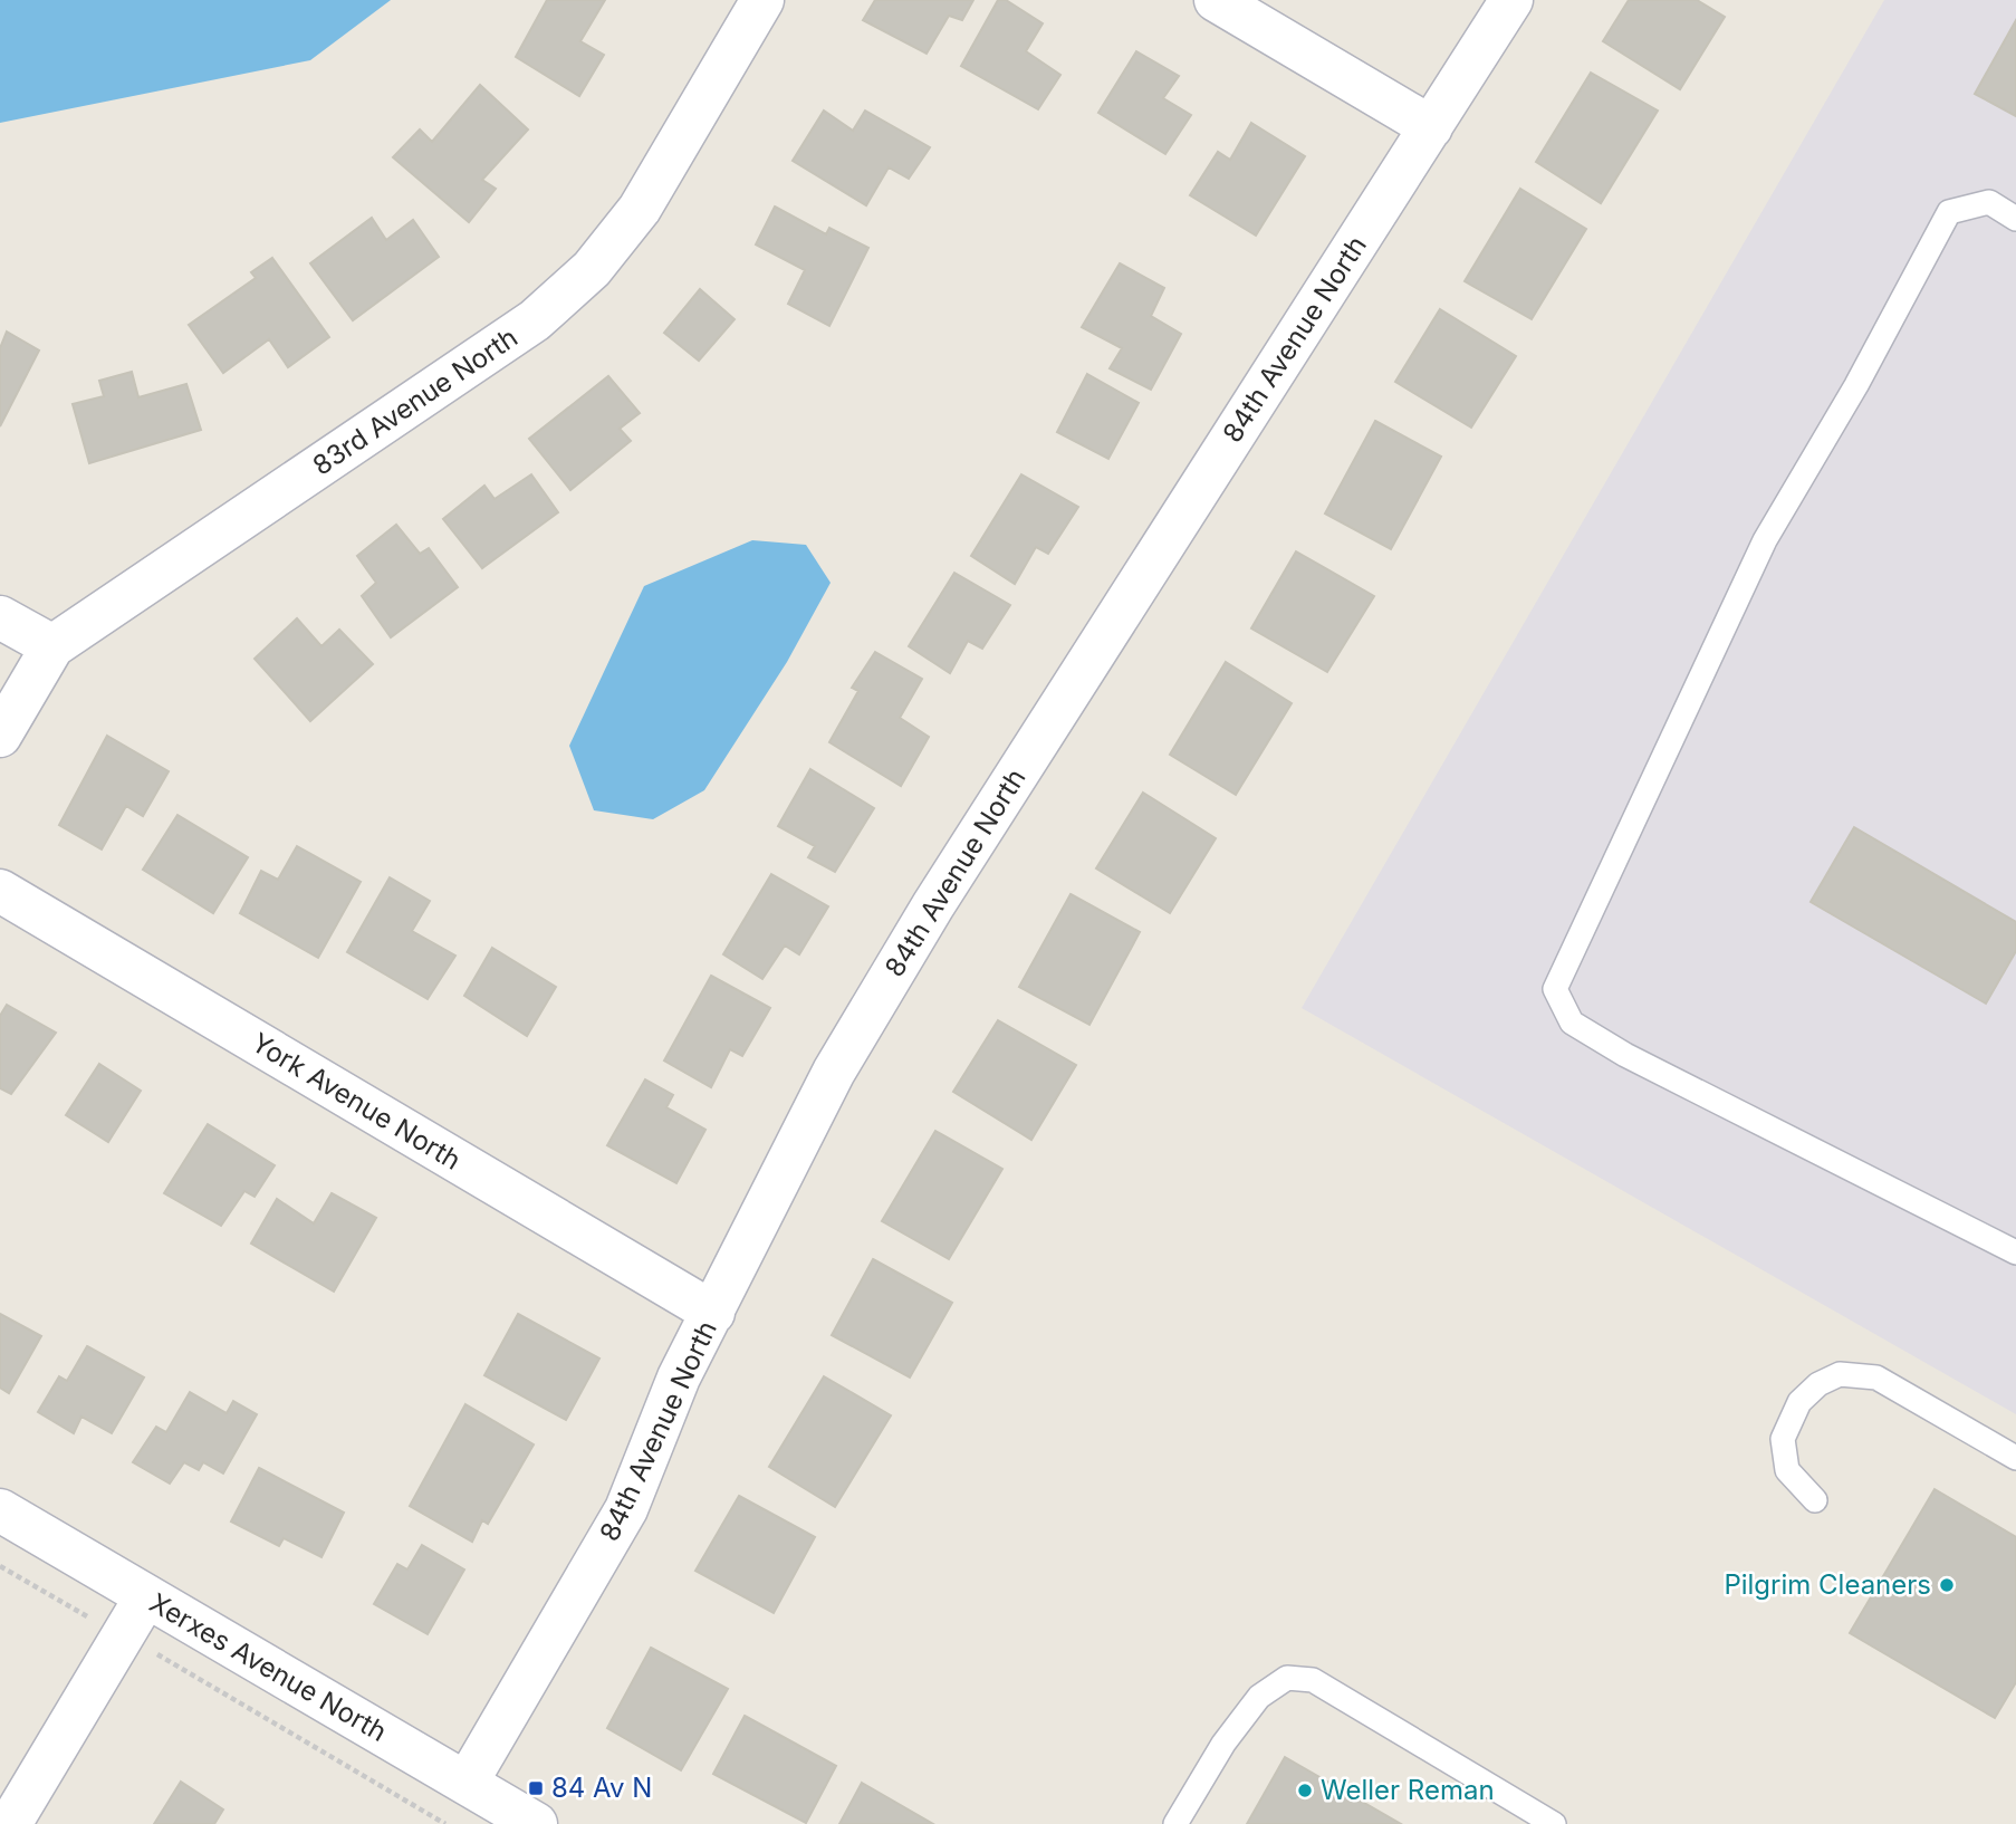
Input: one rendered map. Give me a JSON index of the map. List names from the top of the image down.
{
  "streets": {
    "street": [
      "84th Avenue North",
      "83rd Avenue North",
      "York Avenue North",
      "Xerxes Avenue North"
    ]
  },
  "crossings": [
    ["84th Avenue North", "York Avenue North"],
    ["84th Avenue North", "Xerxes Avenue North"]
  ],
  "places": {
    "other": ["Pilgrim Cleaners", "Weller Reman"],
    "transit": ["84 Av N"]
  }
}
